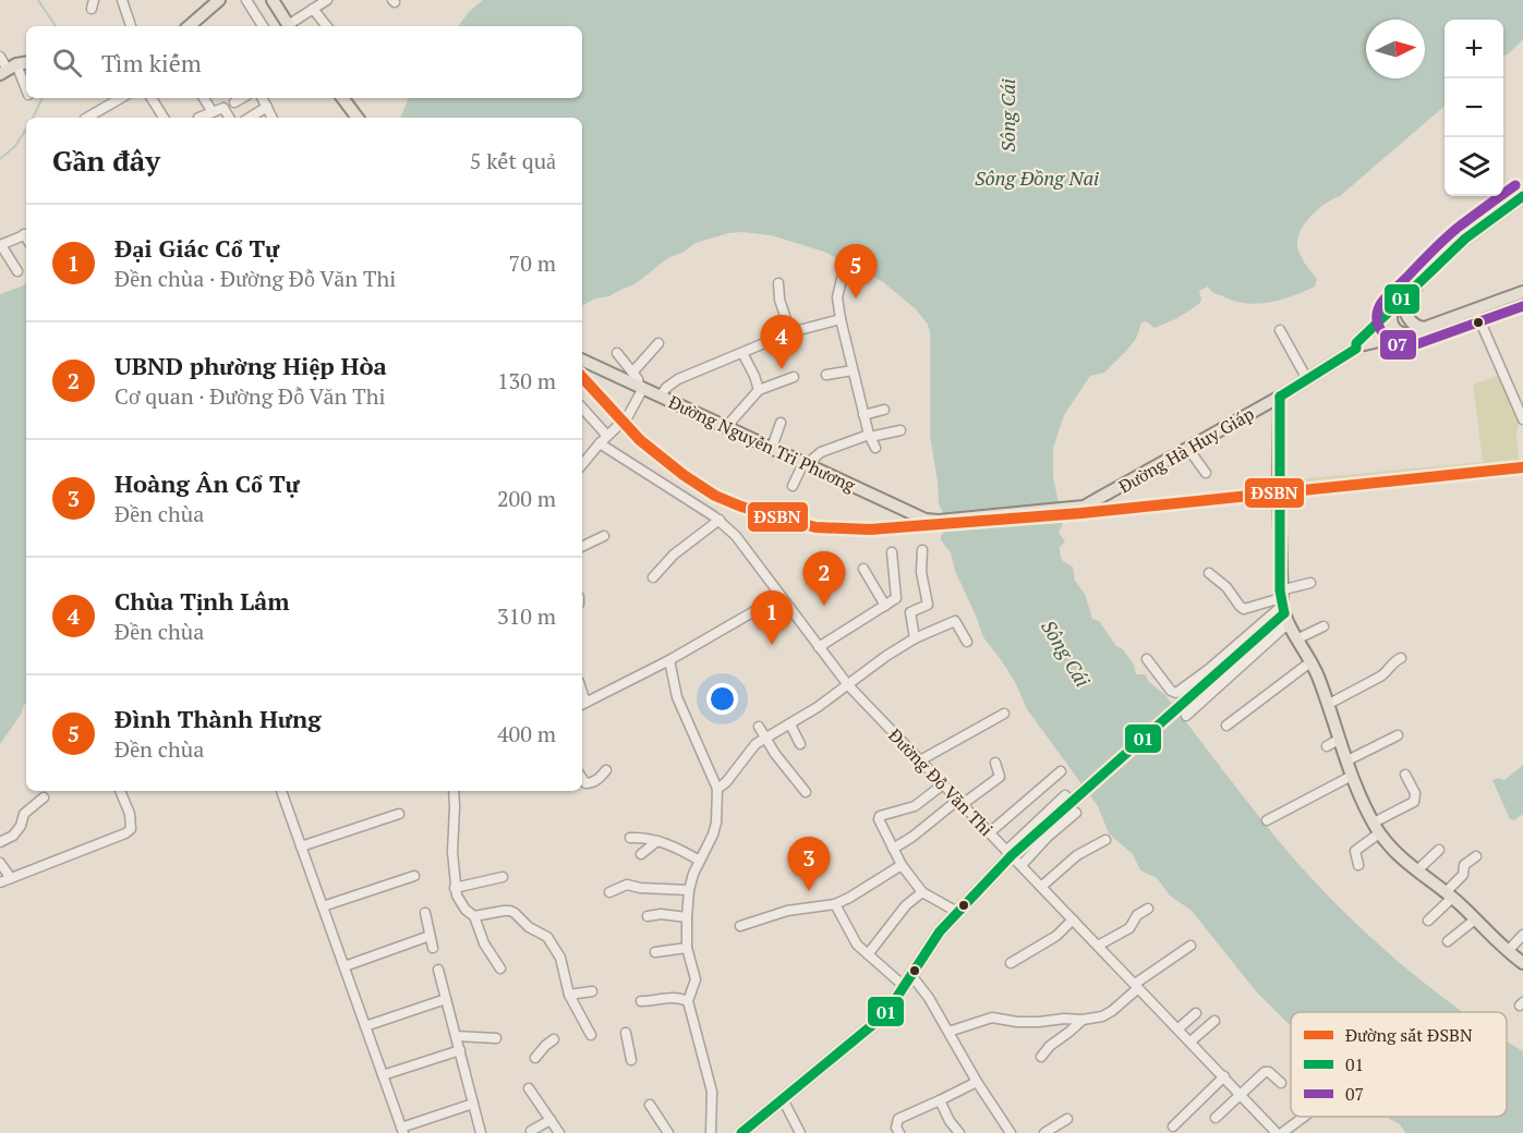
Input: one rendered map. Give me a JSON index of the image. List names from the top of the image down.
{
  "streets": {
    "main road": ["Đường Nguyễn Tri Phương", "Đường Hà Huy Giáp"],
    "street": ["Đường Đỗ Văn Thi"]
  },
  "crossings": [
    ["Đường Nguyễn Tri Phương", "Đường Hà Huy Giáp"]
  ],
  "water": ["Sông Cái", "Sông Đồng Nai"],
  "lines": ["transit line 07", "transit line 01", "rail line ĐSBN"],
  "legend": ["Đường sắt ĐSBN", "01", "07"],
  "north": "right",
  "page": {
    "map_buttons": ["+", "−"],
    "search": "Tìm kiếm",
    "heading": ["Gần đây", "5 kết quả"],
    "list": [
      {
        "mark": "1",
        "name": "Đại Giác Cổ Tự",
        "note": "Đền chùa · Đường Đỗ Văn Thi",
        "value": "70 m"
      },
      {
        "mark": "2",
        "name": "UBND phường Hiệp Hòa",
        "note": "Cơ quan · Đường Đỗ Văn Thi",
        "value": "130 m"
      },
      {
        "mark": "3",
        "name": "Hoàng Ân Cổ Tự",
        "note": "Đền chùa",
        "value": "200 m"
      },
      {
        "mark": "4",
        "name": "Chùa Tịnh Lâm",
        "note": "Đền chùa",
        "value": "310 m"
      },
      {
        "mark": "5",
        "name": "Đình Thành Hưng",
        "note": "Đền chùa",
        "value": "400 m"
      }
    ],
    "pins": [
      "5",
      "4",
      "2",
      "1",
      "3"
    ]
  }
}
